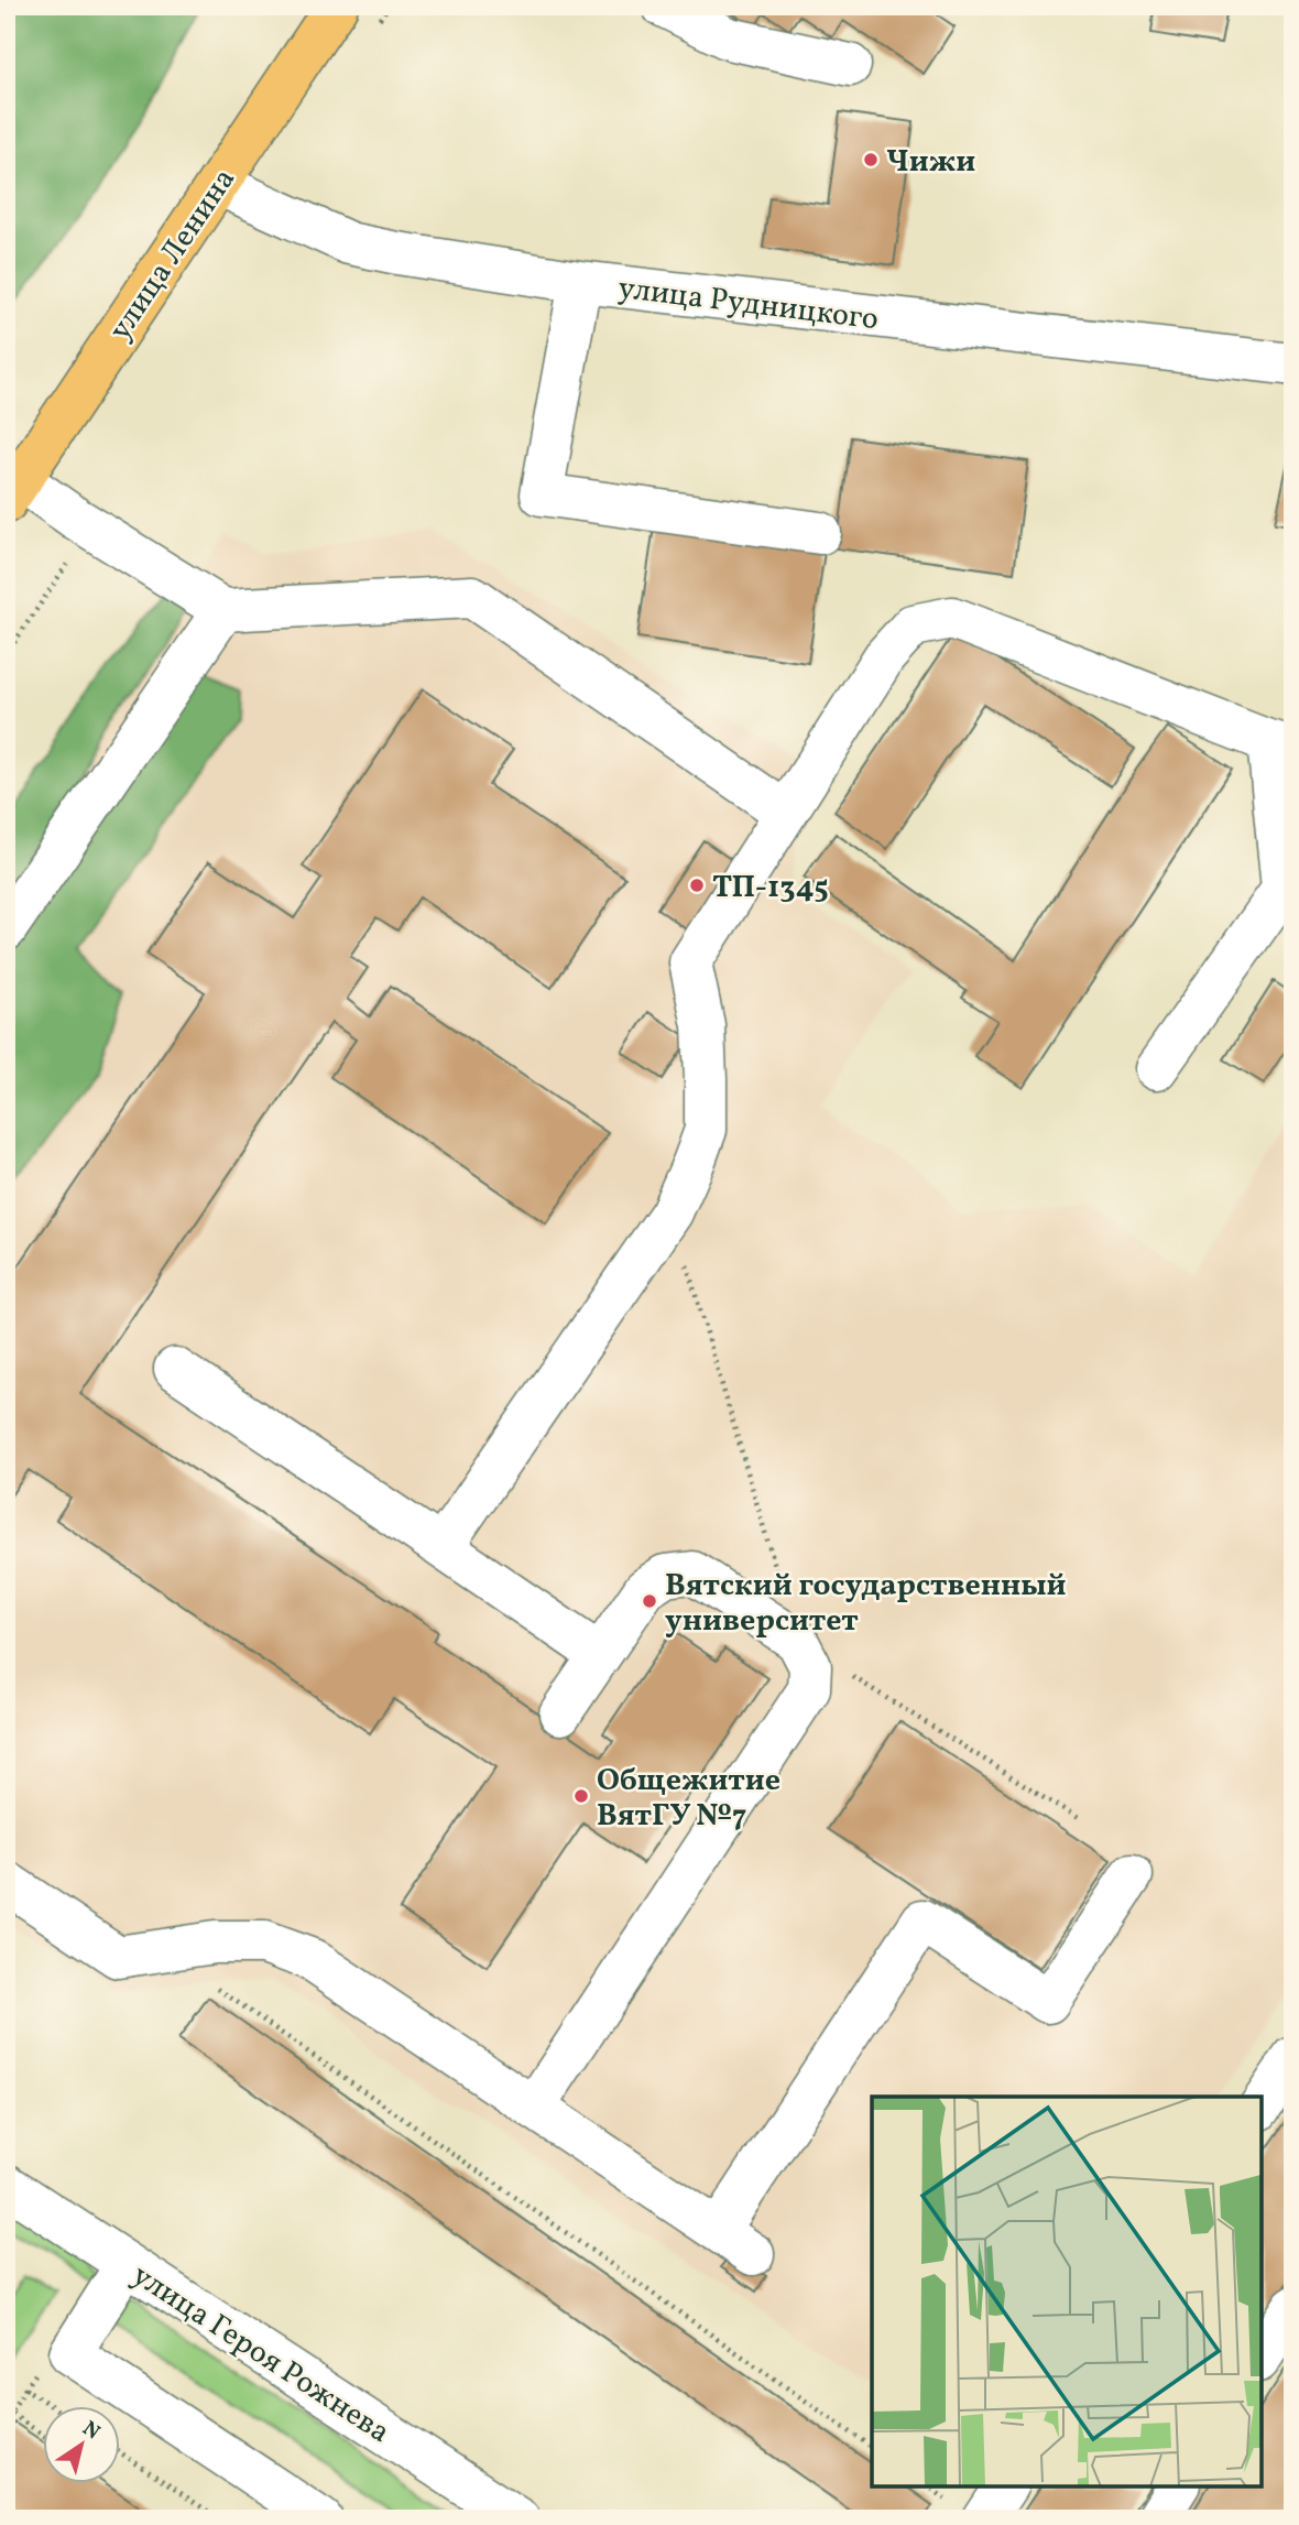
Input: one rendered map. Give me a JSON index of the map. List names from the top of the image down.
{
  "streets": {
    "main road": ["улица Ленина"],
    "street": ["улица Рудницкого", "улица Героя Рожнева"]
  },
  "crossings": [
    ["улица Ленина", "улица Рудницкого"]
  ],
  "places": [
    "Чижи",
    "ТП-1345",
    "Вятский государственный университет",
    "Общежитие ВятГУ №7"
  ],
  "north": "top right"
}
